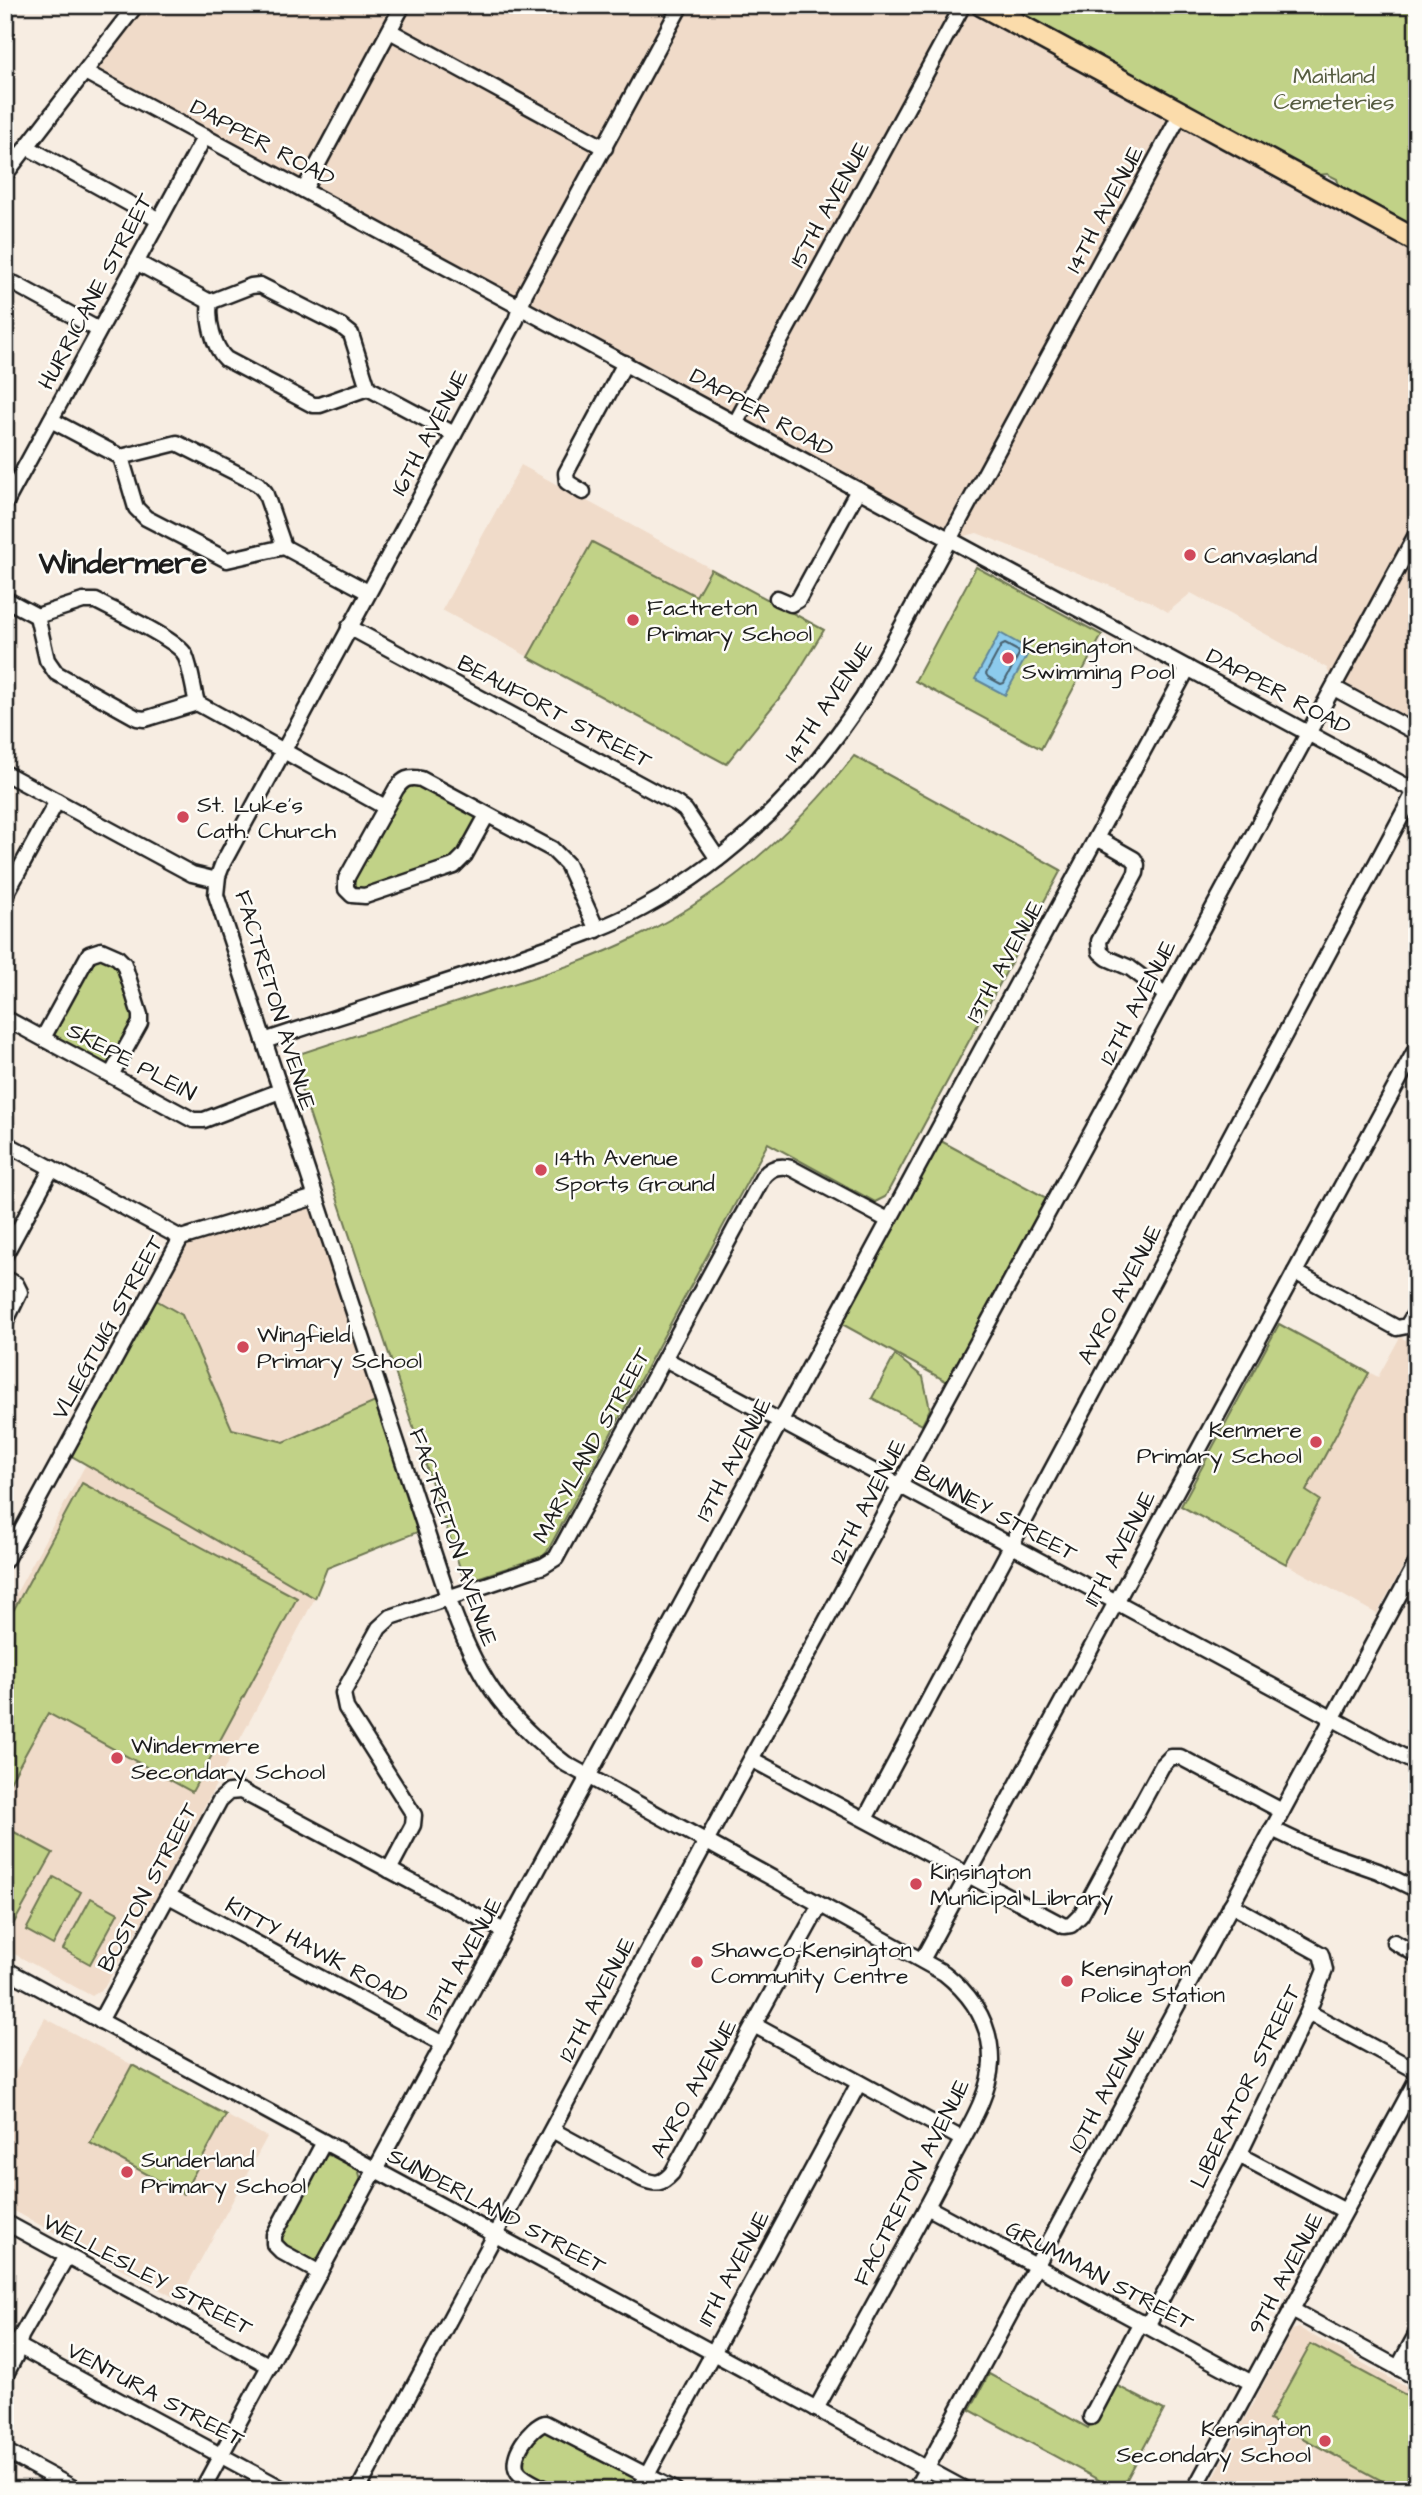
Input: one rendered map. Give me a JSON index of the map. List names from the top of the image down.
{
  "streets": {
    "street": [
      "DAPPER ROAD",
      "15TH AVENUE",
      "14TH AVENUE",
      "HURRICANE STREET",
      "16TH AVENUE",
      "BEAUFORT STREET",
      "13TH AVENUE",
      "FACTRETON AVENUE",
      "12TH AVENUE",
      "SKEPE PLEIN",
      "AVRO AVENUE",
      "VLIEGTUIG STREET",
      "MARYLAND STREET",
      "BUNNEY STREET",
      "11TH AVENUE",
      "BOSTON STREET",
      "KITTY HAWK ROAD",
      "LIBERATOR STREET",
      "10TH AVENUE",
      "SUNDERLAND STREET",
      "9TH AVENUE",
      "WELLESLEY STREET",
      "GRUMMAN STREET",
      "VENTURA STREET"
    ]
  },
  "crossings": [
    ["DAPPER ROAD", "15TH AVENUE"],
    ["DAPPER ROAD", "14TH AVENUE"],
    ["DAPPER ROAD", "HURRICANE STREET"],
    ["DAPPER ROAD", "16TH AVENUE"],
    ["DAPPER ROAD", "13TH AVENUE"],
    ["DAPPER ROAD", "12TH AVENUE"],
    ["DAPPER ROAD", "AVRO AVENUE"],
    ["14TH AVENUE", "BEAUFORT STREET"],
    ["14TH AVENUE", "FACTRETON AVENUE"],
    ["16TH AVENUE", "BEAUFORT STREET"],
    ["16TH AVENUE", "FACTRETON AVENUE"],
    ["13TH AVENUE", "FACTRETON AVENUE"],
    ["13TH AVENUE", "MARYLAND STREET"],
    ["13TH AVENUE", "BUNNEY STREET"],
    ["13TH AVENUE", "BOSTON STREET"],
    ["13TH AVENUE", "KITTY HAWK ROAD"],
    ["13TH AVENUE", "SUNDERLAND STREET"],
    ["13TH AVENUE", "WELLESLEY STREET"],
    ["13TH AVENUE", "VENTURA STREET"],
    ["FACTRETON AVENUE", "12TH AVENUE"],
    ["FACTRETON AVENUE", "SKEPE PLEIN"],
    ["FACTRETON AVENUE", "AVRO AVENUE"],
    ["FACTRETON AVENUE", "VLIEGTUIG STREET"],
    ["FACTRETON AVENUE", "MARYLAND STREET"],
    ["FACTRETON AVENUE", "11TH AVENUE"],
    ["FACTRETON AVENUE", "SUNDERLAND STREET"],
    ["FACTRETON AVENUE", "GRUMMAN STREET"],
    ["12TH AVENUE", "AVRO AVENUE"],
    ["12TH AVENUE", "BUNNEY STREET"],
    ["12TH AVENUE", "SUNDERLAND STREET"],
    ["AVRO AVENUE", "BUNNEY STREET"],
    ["MARYLAND STREET", "BUNNEY STREET"],
    ["MARYLAND STREET", "BOSTON STREET"],
    ["BUNNEY STREET", "11TH AVENUE"],
    ["BUNNEY STREET", "10TH AVENUE"],
    ["11TH AVENUE", "SUNDERLAND STREET"],
    ["BOSTON STREET", "KITTY HAWK ROAD"],
    ["BOSTON STREET", "SUNDERLAND STREET"],
    ["LIBERATOR STREET", "10TH AVENUE"],
    ["LIBERATOR STREET", "GRUMMAN STREET"],
    ["10TH AVENUE", "SUNDERLAND STREET"],
    ["10TH AVENUE", "GRUMMAN STREET"],
    ["9TH AVENUE", "GRUMMAN STREET"]
  ],
  "districts": ["Windermere"],
  "parks": ["Maitland Cemeteries"],
  "places": [
    "Canvasland",
    "Factreton Primary School",
    "Kensington Swimming Pool",
    "St. Luke's Cath. Church",
    "14th Avenue Sports Ground",
    "Wingfield Primary School",
    "Kenmere Primary School",
    "Windermere Secondary School",
    "Kinsington Municipal Library",
    "Shawco-Kensington Community Centre",
    "Kensington Police Station",
    "Sunderland Primary School",
    "Kensington Secondary School"
  ]
}
